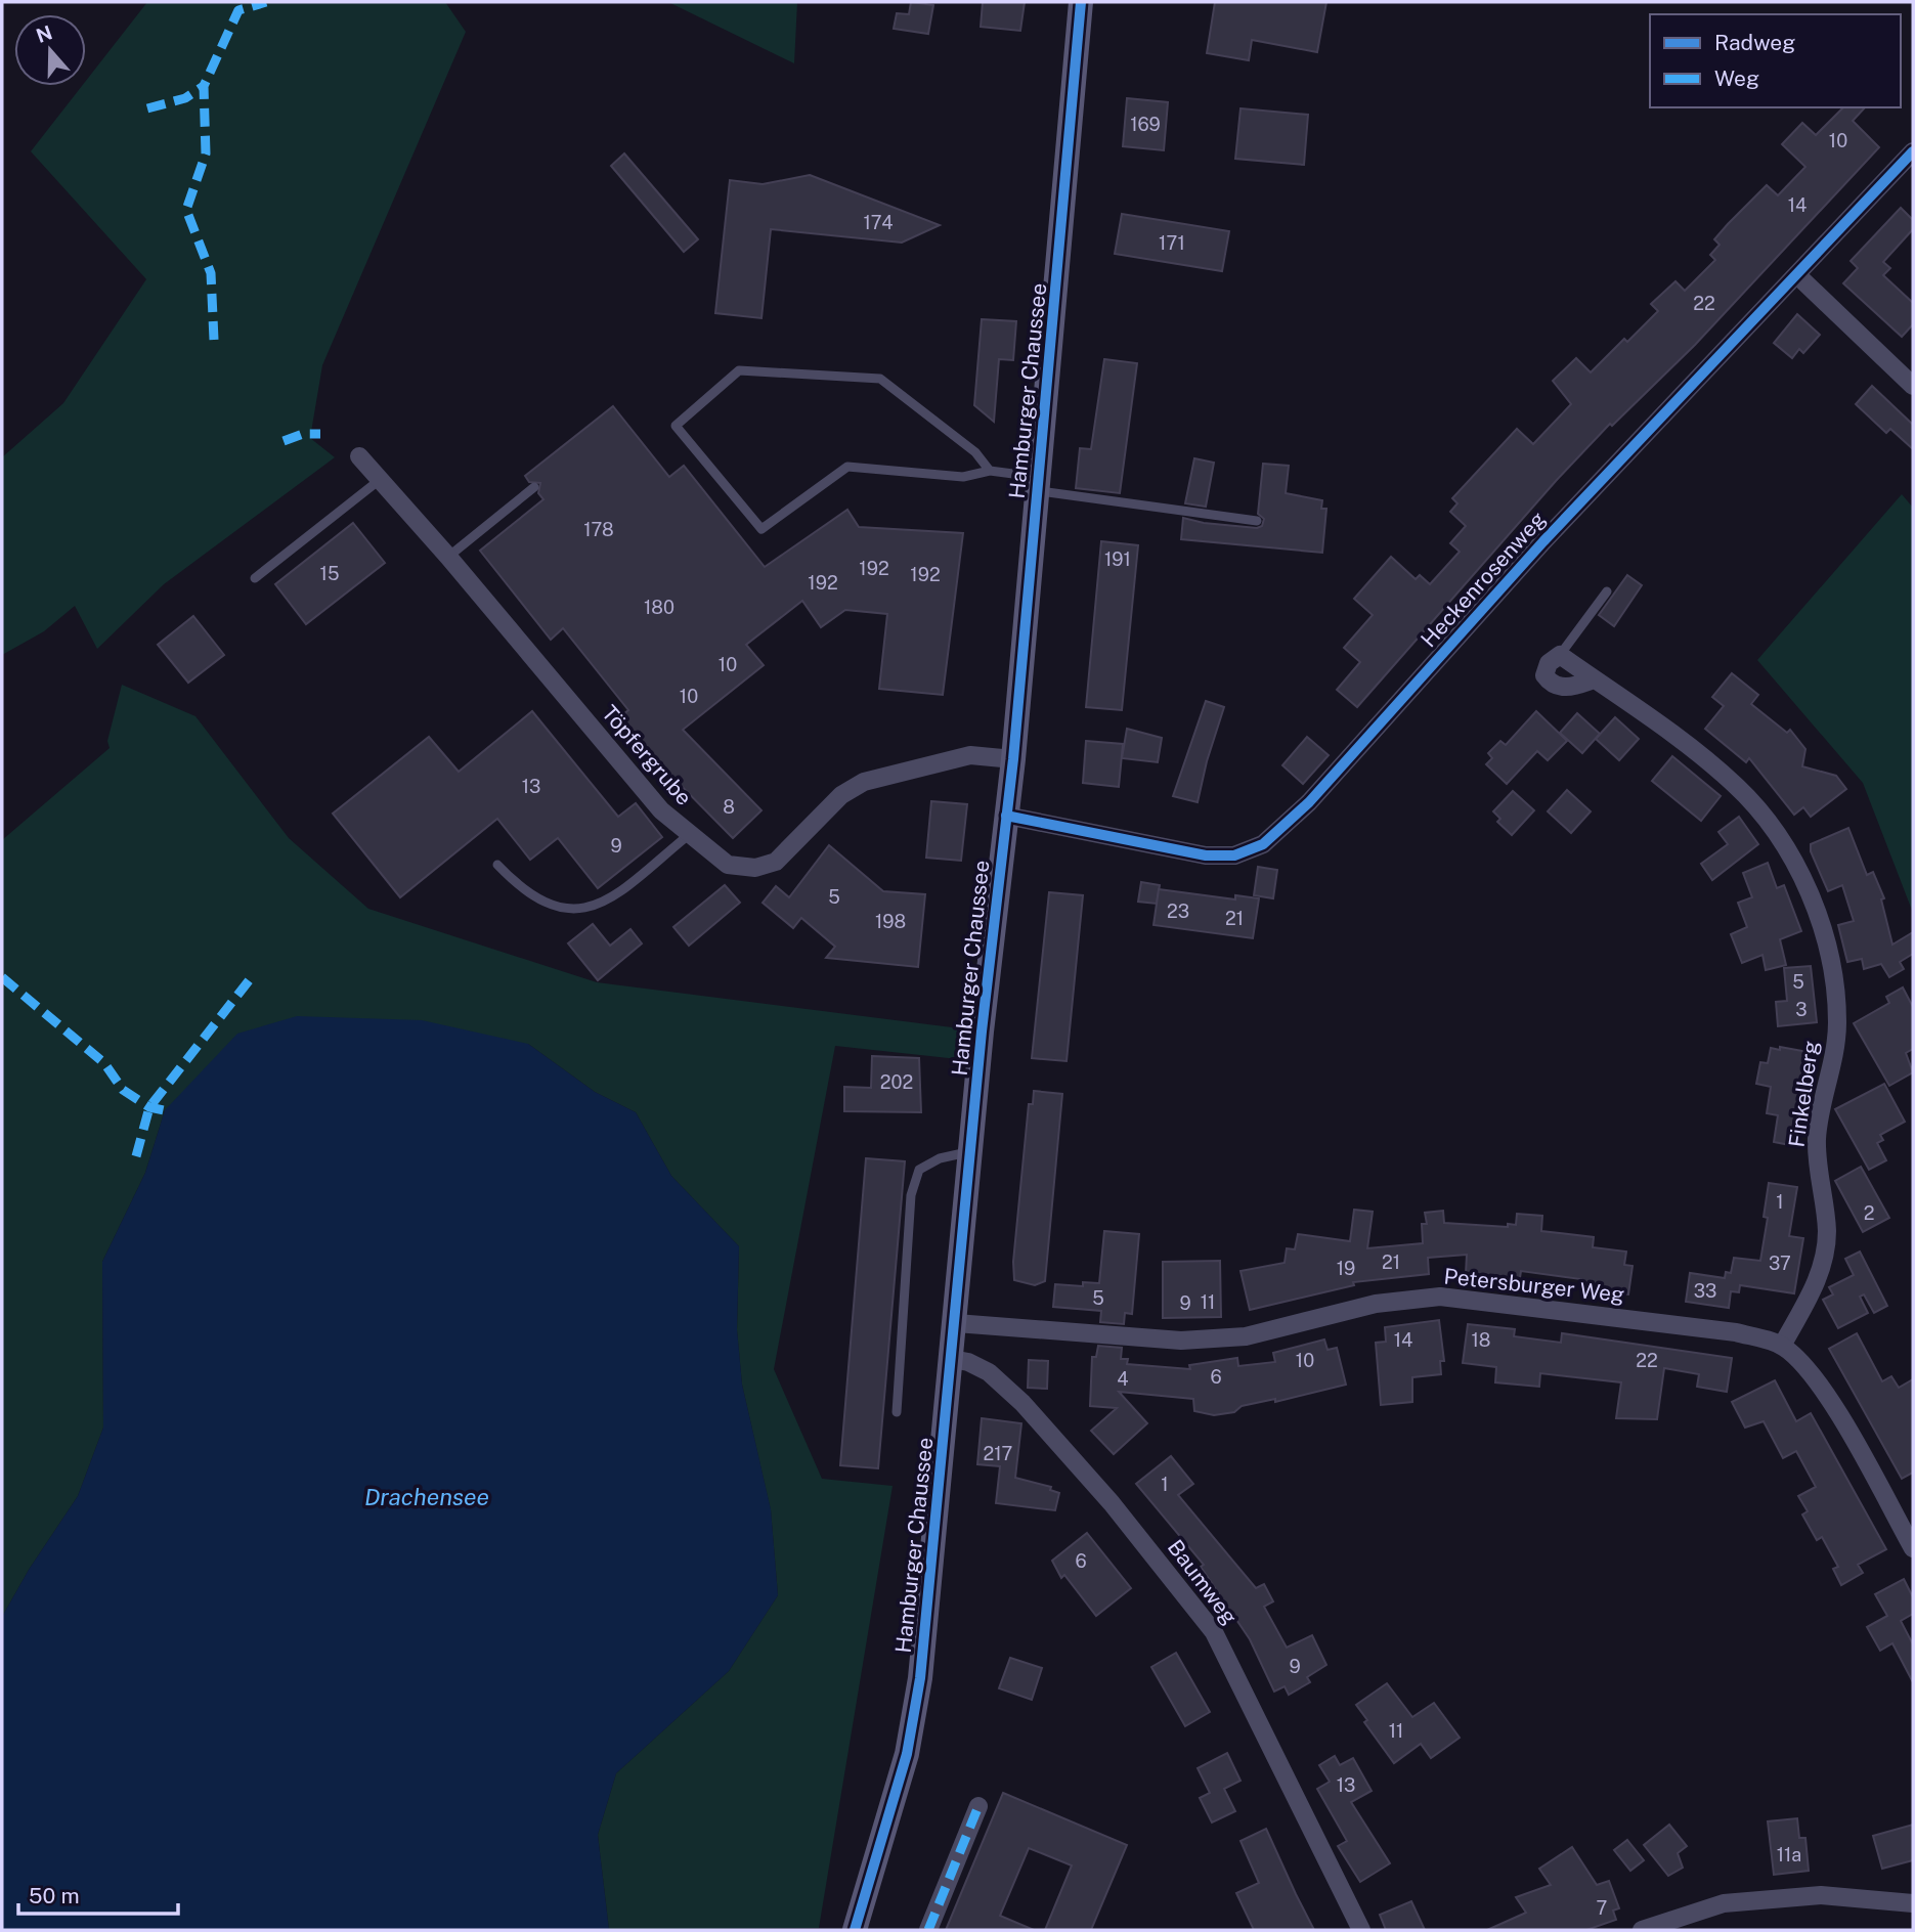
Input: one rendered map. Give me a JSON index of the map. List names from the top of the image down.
{
  "streets": {
    "main road": ["Hamburger Chaussee"],
    "street": [
      "Heckenrosenweg",
      "Töpfergrube",
      "Finkelberg",
      "Petersburger Weg",
      "Baumweg"
    ]
  },
  "crossings": [
    ["Hamburger Chaussee", "Heckenrosenweg"],
    ["Hamburger Chaussee", "Töpfergrube"],
    ["Hamburger Chaussee", "Petersburger Weg"],
    ["Hamburger Chaussee", "Baumweg"],
    ["Finkelberg", "Petersburger Weg"]
  ],
  "water": ["Drachensee"],
  "house_numbers": [
    "169",
    "10",
    "14",
    "174",
    "171",
    "22",
    "178",
    "191",
    "192",
    "15",
    "192",
    "192",
    "180",
    "10",
    "10",
    "13",
    "8",
    "9",
    "5",
    "23",
    "21",
    "198",
    "5",
    "3",
    "202",
    "1",
    "2",
    "21",
    "37",
    "19",
    "33",
    "5",
    "11",
    "9",
    "14",
    "18",
    "10",
    "22",
    "6",
    "4",
    "217",
    "1",
    "6",
    "9",
    "11",
    "13",
    "11a",
    "7"
  ],
  "legend": ["Radweg", "Weg"],
  "scale_bar": "50 m",
  "north": "top"
}
